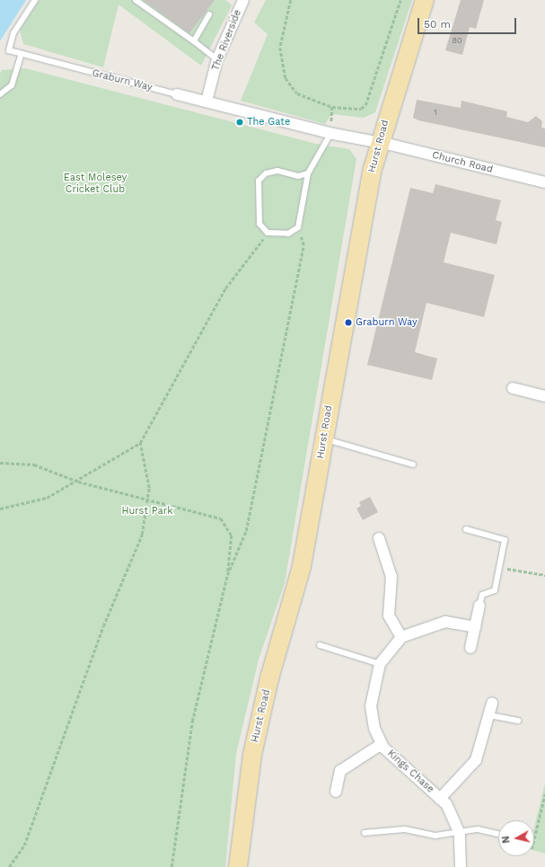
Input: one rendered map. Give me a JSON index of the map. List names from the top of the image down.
{
  "streets": {
    "main road": ["Hurst Road"],
    "street": [
      "The Riverside",
      "Graburn Way",
      "Church Road",
      "Kings Chase"
    ]
  },
  "crossings": [
    ["The Riverside", "Graburn Way"],
    ["Hurst Road", "Church Road"]
  ],
  "parks": ["East Molesey Cricket Club", "Hurst Park"],
  "places": ["The Gate", "Graburn Way"],
  "house_numbers": ["80", "1"],
  "scale_bar": "50 m",
  "north": "left"
}
